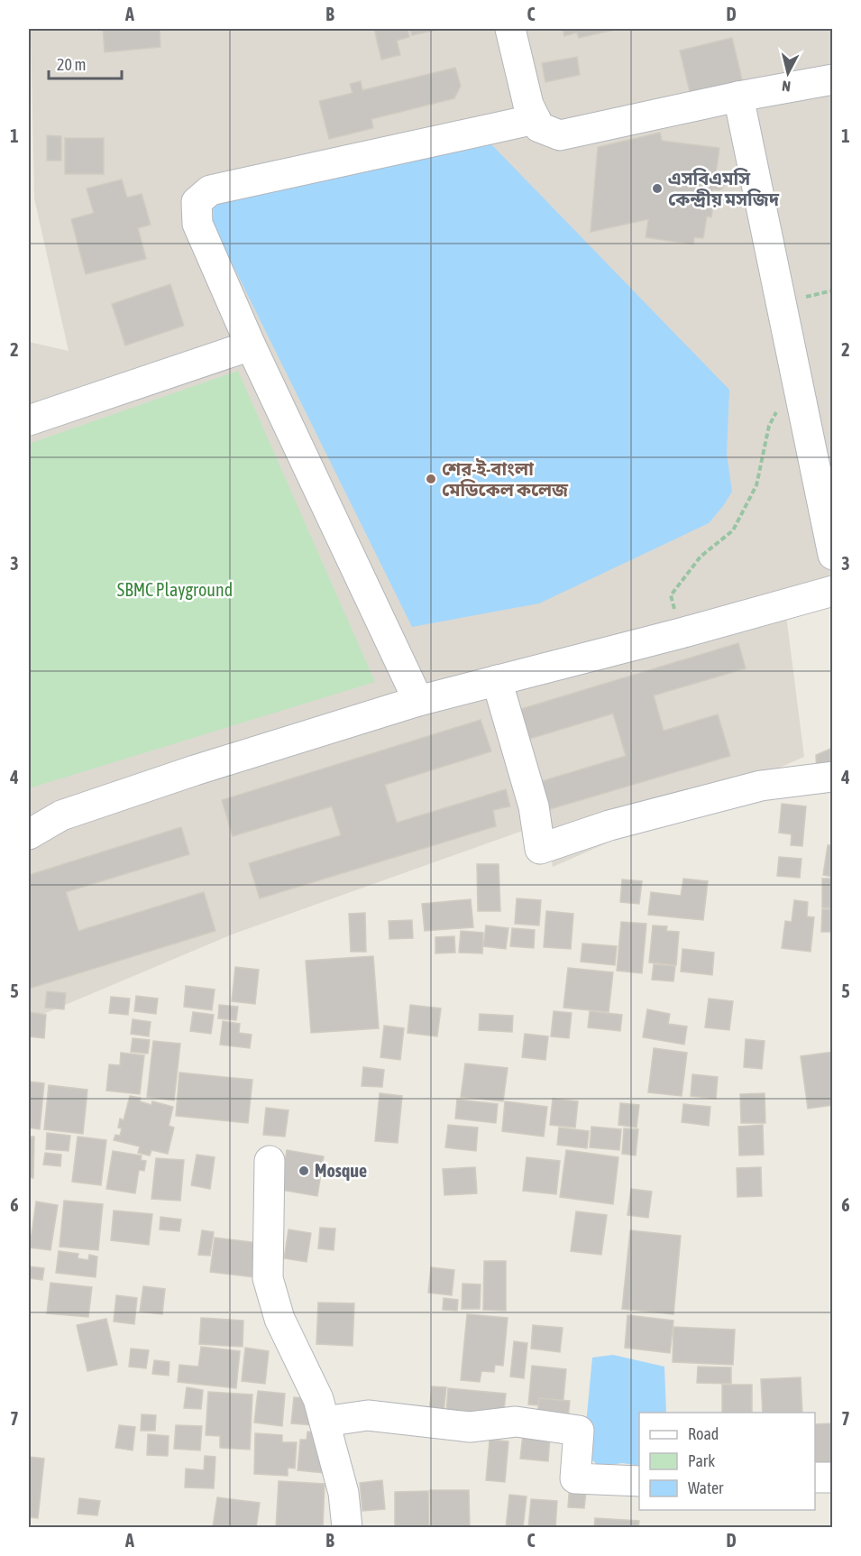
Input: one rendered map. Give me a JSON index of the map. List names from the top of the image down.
{
  "parks": ["SBMC Playground"],
  "places": ["এসবিএমসি কেন্দ্রীয় মসজিদ", "শের-ই-বাংলা মেডিকেল কলেজ", "Mosque"],
  "legend": ["Road", "Park", "Water"],
  "scale_bar": "20 m",
  "north": "bottom",
  "grid": {
    "columns": [
      "A",
      "B",
      "C",
      "D"
    ],
    "rows": [
      "1",
      "2",
      "3",
      "4",
      "5",
      "6",
      "7"
    ]
  }
}
